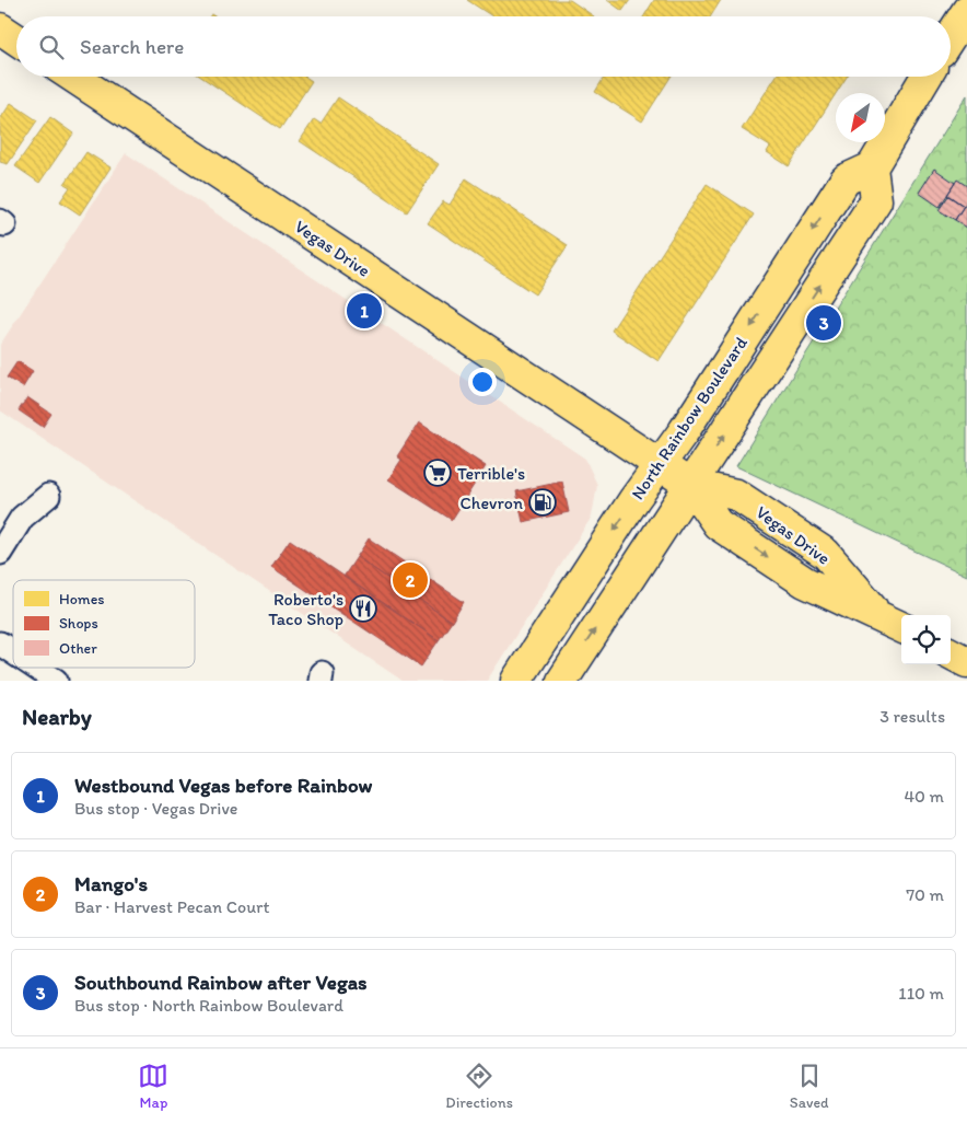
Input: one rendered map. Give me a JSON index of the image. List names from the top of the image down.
{
  "streets": {
    "main road": ["Vegas Drive", "North Rainbow Boulevard"]
  },
  "crossings": [
    ["Vegas Drive", "North Rainbow Boulevard"]
  ],
  "places": {
    "supermarket": ["Terrible's"],
    "fuel station": ["Chevron"],
    "restaurant": ["Roberto's Taco Shop"]
  },
  "legend": ["Homes", "Shops", "Other"],
  "north": "bottom left",
  "page": {
    "search": "Search here",
    "pins": ["1", "3", "2"],
    "heading": ["Nearby", "3 results"],
    "list": [
      {
        "mark": "1",
        "name": "Westbound Vegas before Rainbow",
        "note": "Bus stop · Vegas Drive",
        "value": "40 m"
      },
      {
        "mark": "2",
        "name": "Mango's",
        "note": "Bar · Harvest Pecan Court",
        "value": "70 m"
      },
      {
        "mark": "3",
        "name": "Southbound Rainbow after Vegas",
        "note": "Bus stop · North Rainbow Boulevard",
        "value": "110 m"
      }
    ],
    "nav": ["Map", "Directions", "Saved"]
  }
}
